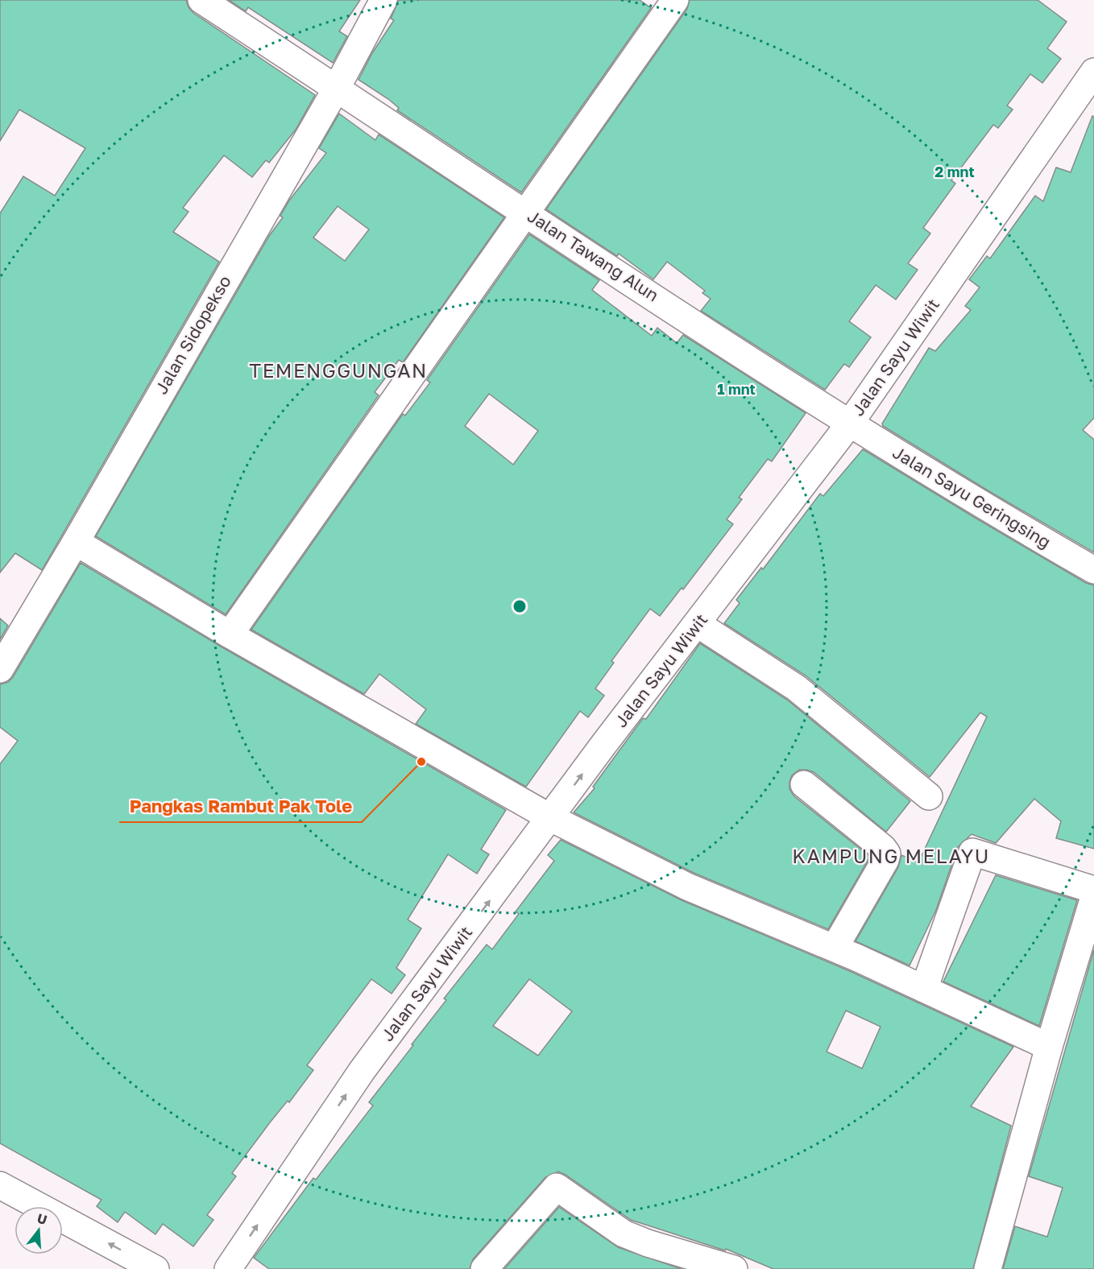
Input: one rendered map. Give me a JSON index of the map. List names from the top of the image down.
{
  "streets": {
    "street": [
      "Jalan Tawang Alun",
      "Jalan Sidopekso",
      "Jalan Sayu Wiwit",
      "Jalan Sayu Geringsing"
    ]
  },
  "crossings": [
    ["Jalan Tawang Alun", "Jalan Sidopekso"],
    ["Jalan Tawang Alun", "Jalan Sayu Wiwit"],
    ["Jalan Tawang Alun", "Jalan Sayu Geringsing"],
    ["Jalan Sayu Wiwit", "Jalan Sayu Geringsing"]
  ],
  "one_way": ["Jalan Sayu Wiwit"],
  "districts": ["TEMENGGUNGAN", "KAMPUNG MELAYU"],
  "places": ["Pangkas Rambut Pak Tole"],
  "north": "top",
  "rings": ["2 mnt", "1 mnt"]
}
